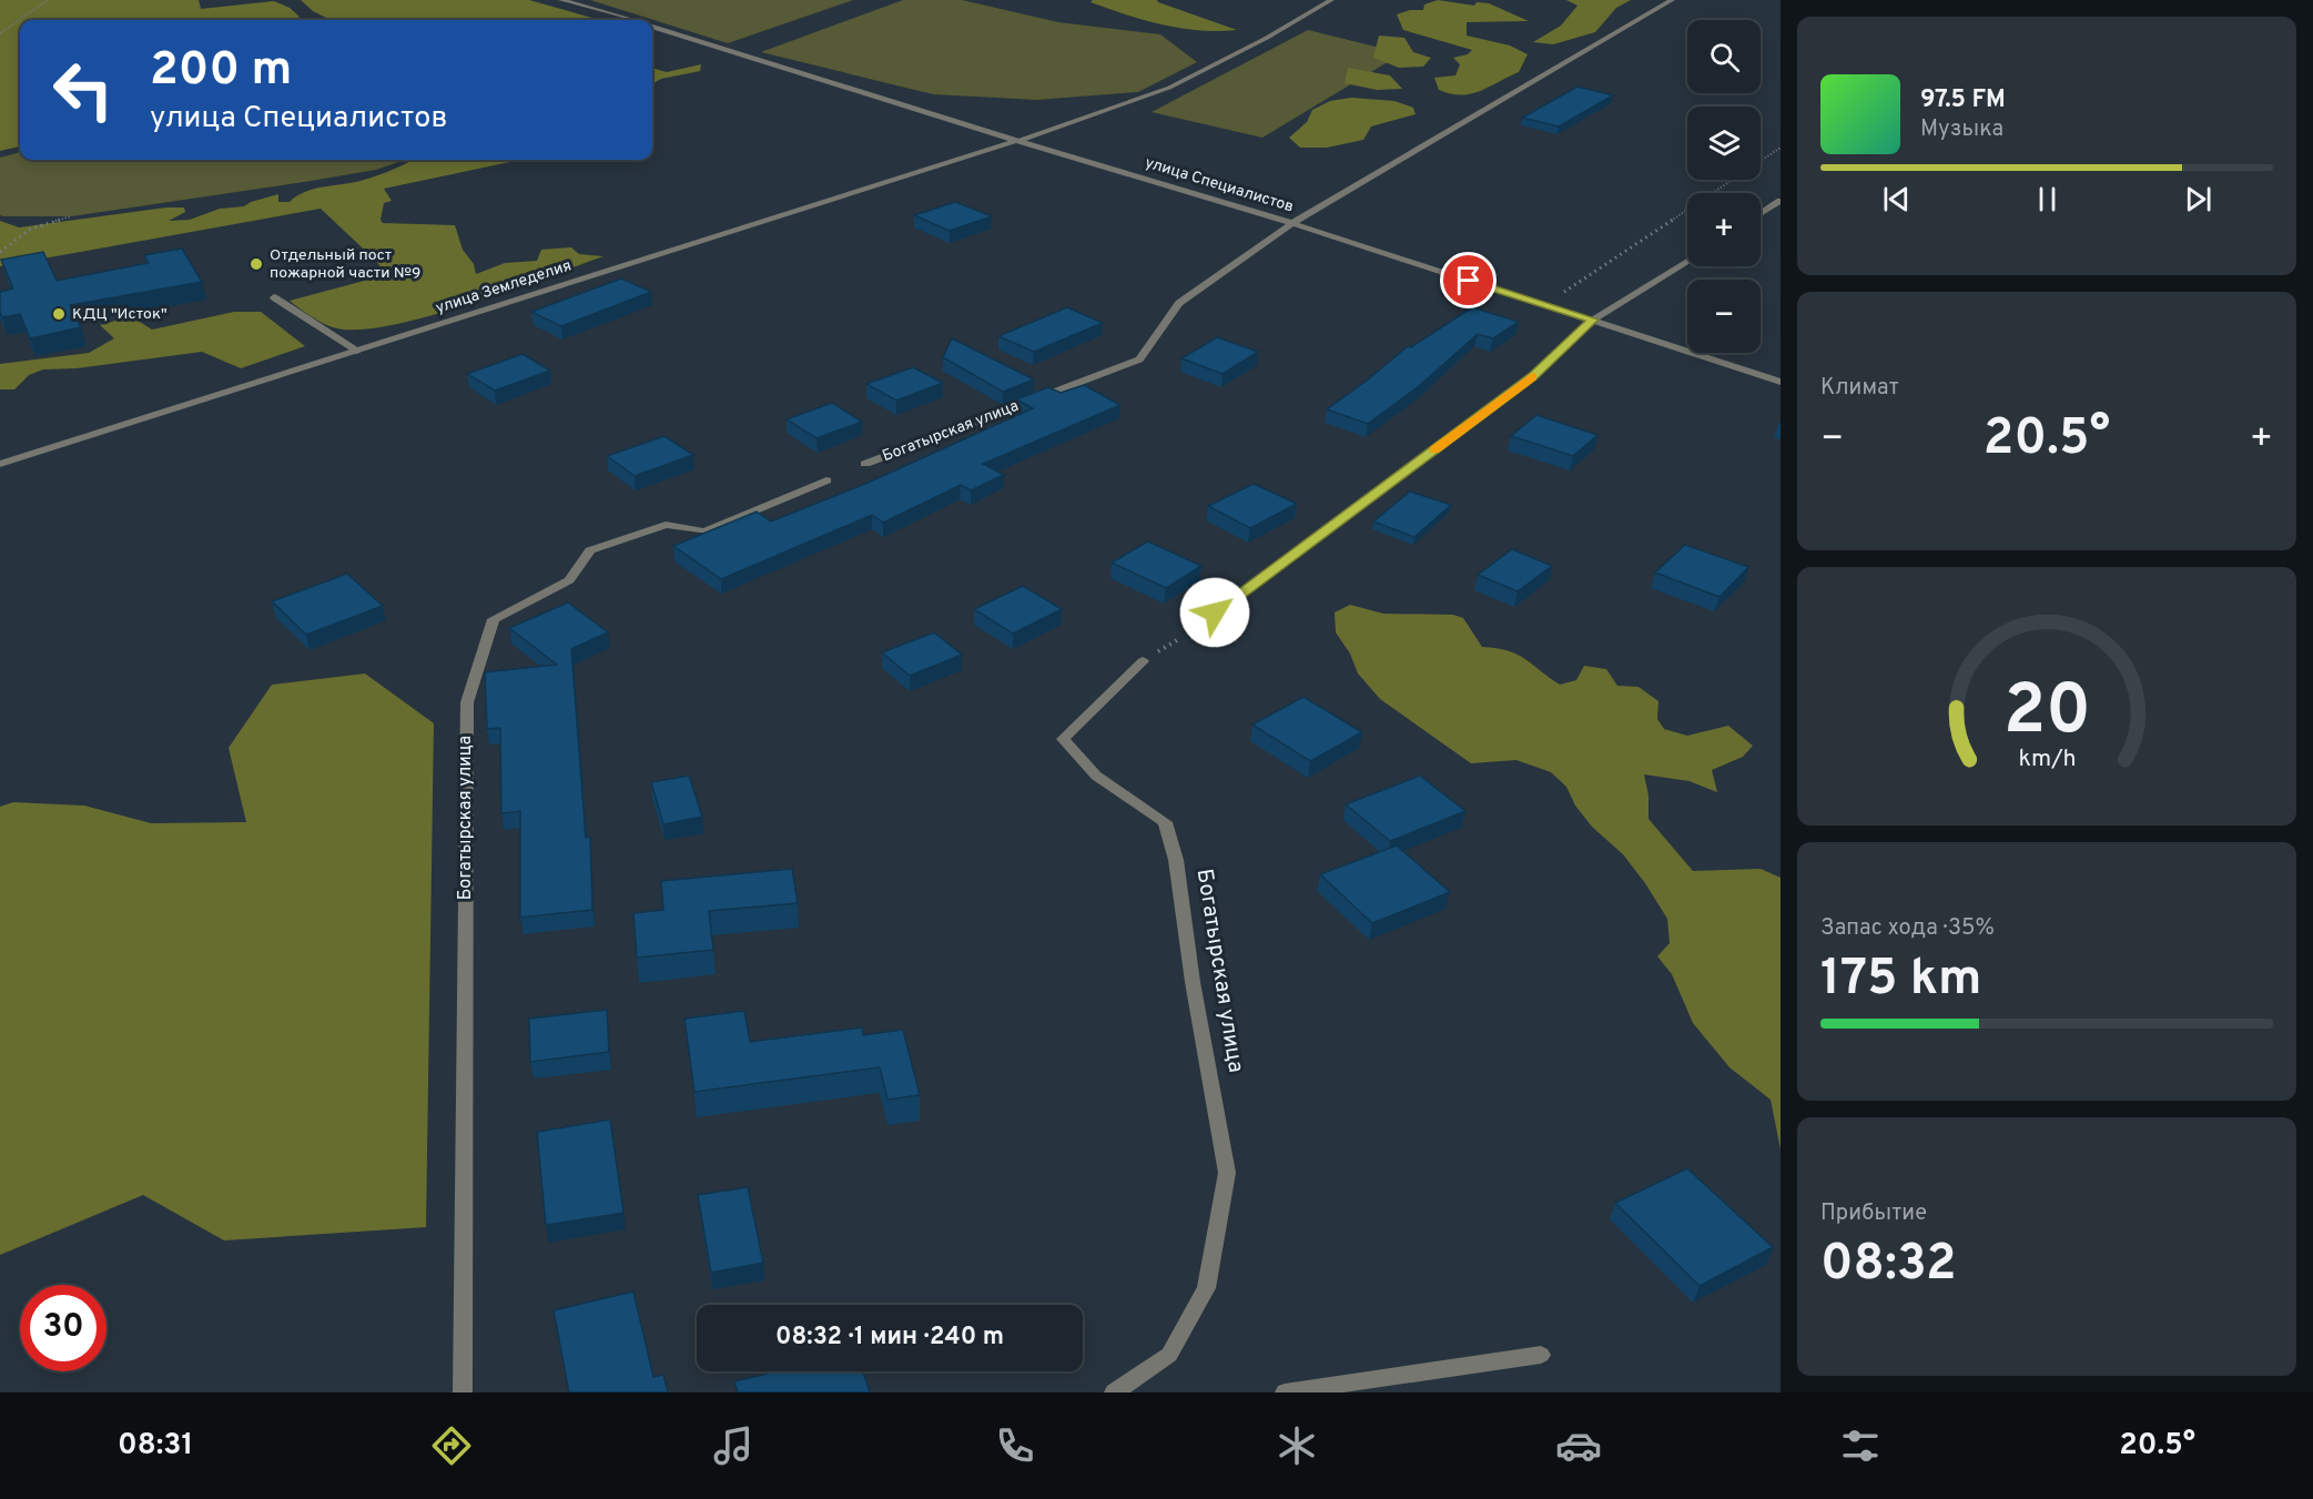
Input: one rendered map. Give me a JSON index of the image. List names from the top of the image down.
{
  "streets": {
    "street": ["улица Специалистов", "улица Земледелия", "Богатырская улица"]
  },
  "crossings": [
    ["улица Специалистов", "улица Земледелия"],
    ["улица Специалистов", "Богатырская улица"]
  ],
  "places": ["Отдельный пост пожарной части №9", "КДЦ \"Исток\""],
  "page": {
    "map_buttons": ["+", "−"],
    "turn": ["200 m", "улица Специалистов"],
    "song": ["97.5 FM", "Музыка"],
    "tile": [
      "Климат",
      ["Запас хода · 35%", "175 km"],
      ["Прибытие", "08:32"]
    ],
    "heat": ["−", "20.5°", "+"],
    "limit": "30",
    "trip": "08:32 · 1 мин · 240 m",
    "tabs": ["08:31", "20.5°"],
    "gauge": ["20", "km/h"]
  }
}
